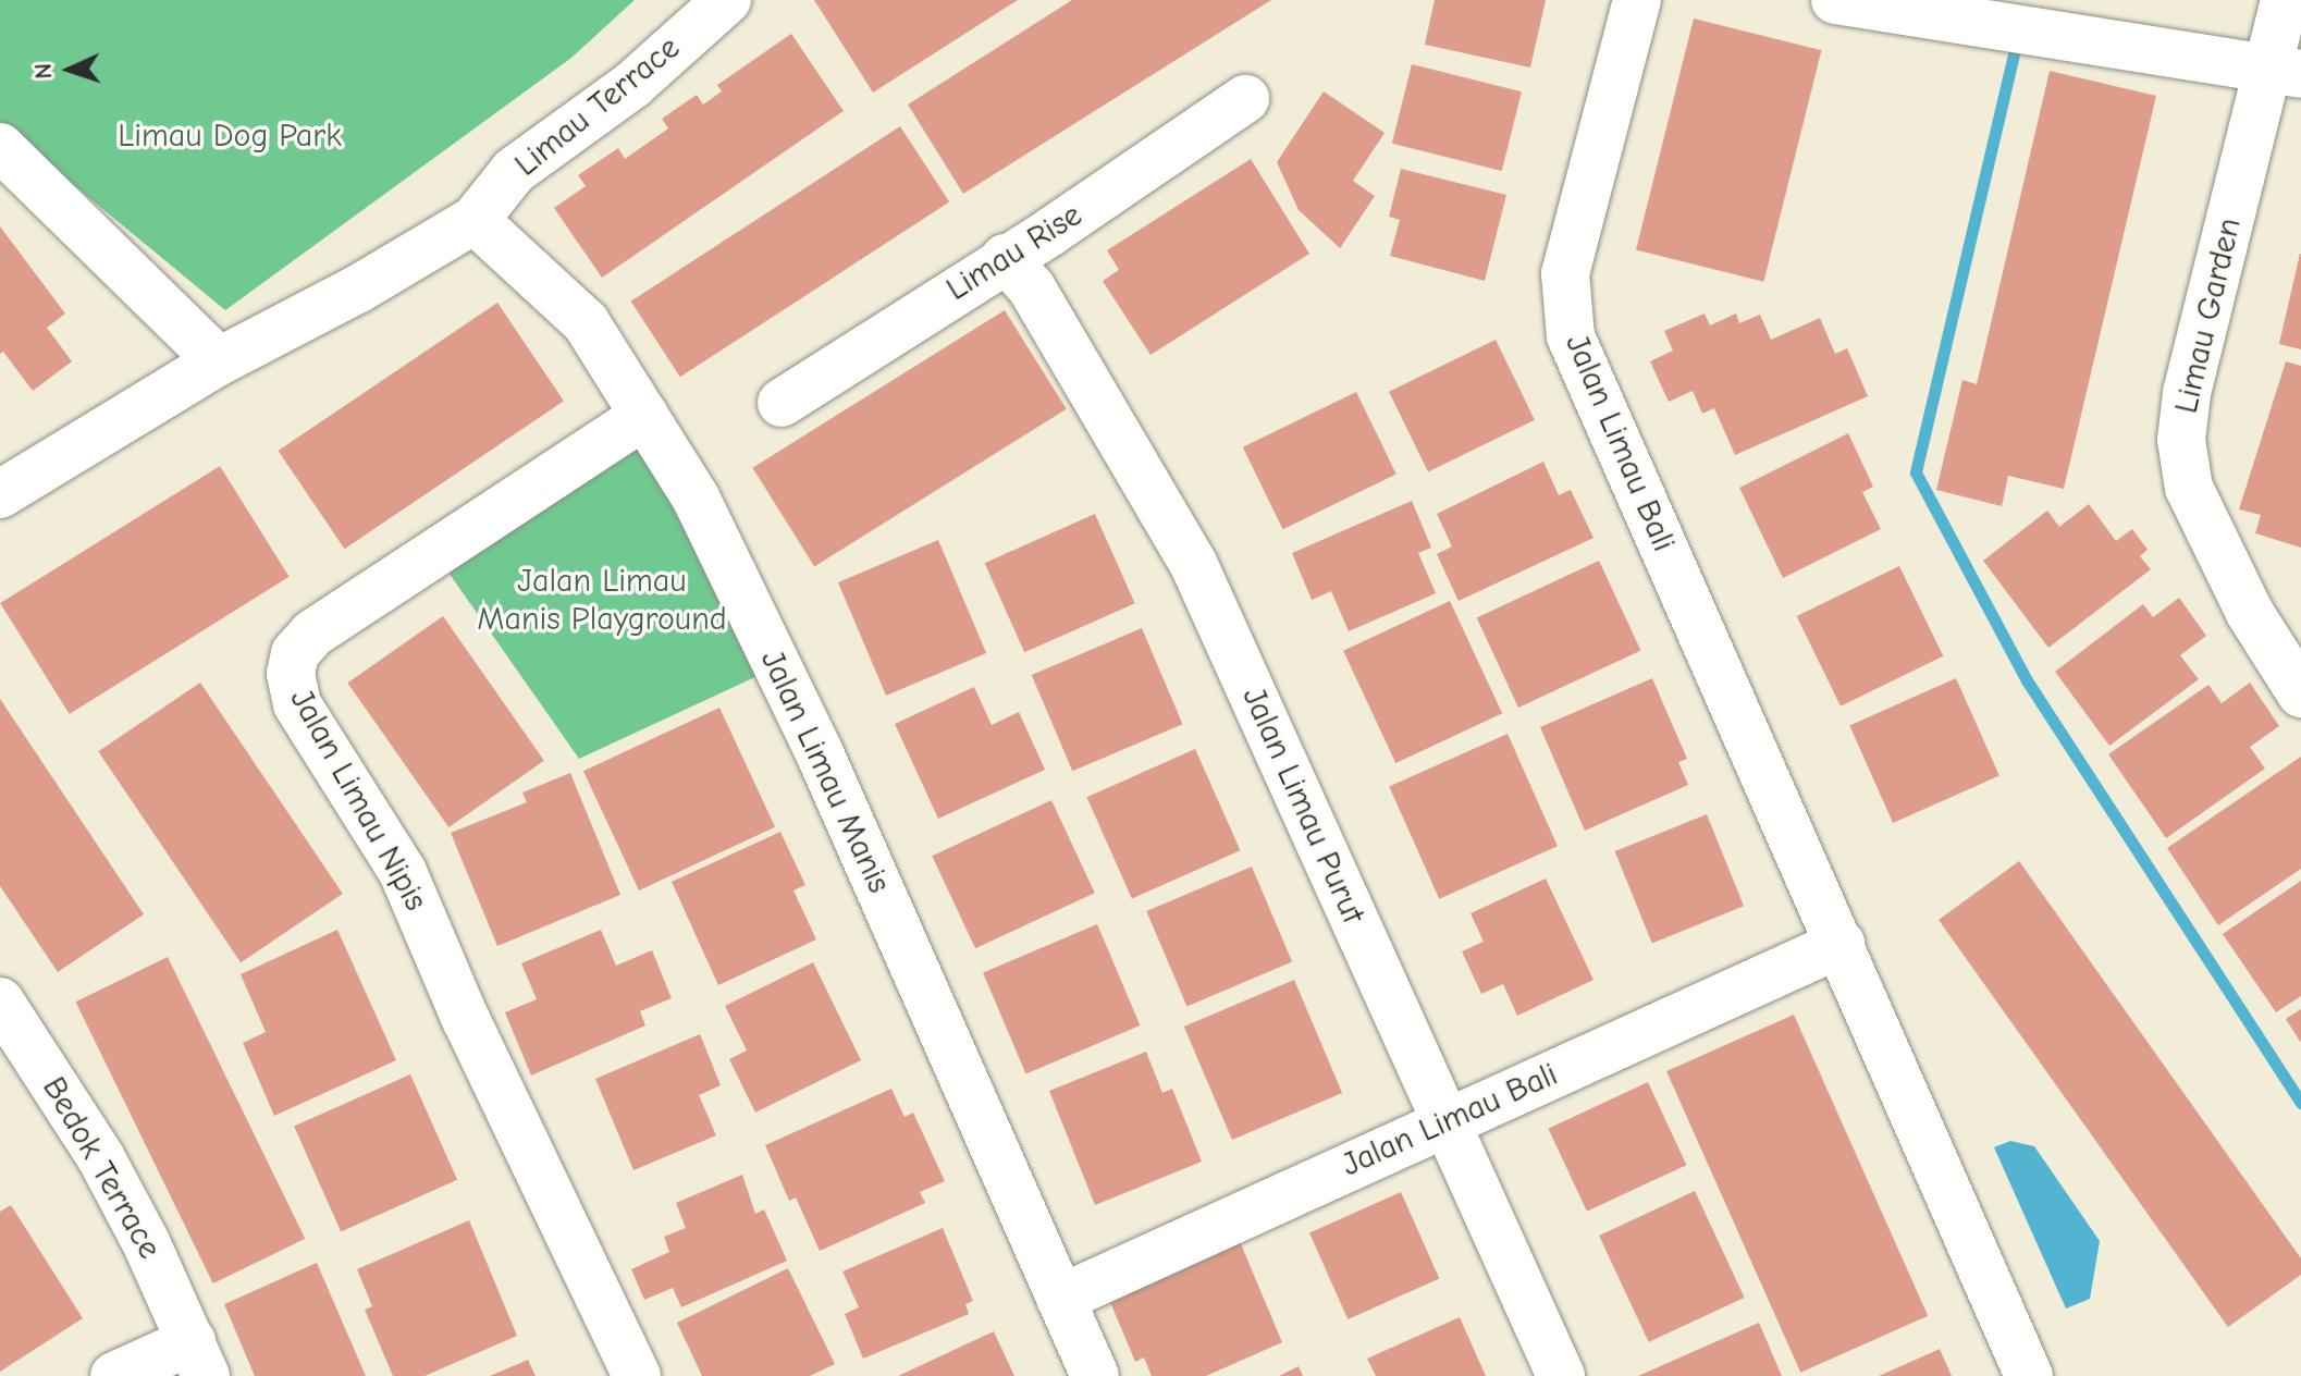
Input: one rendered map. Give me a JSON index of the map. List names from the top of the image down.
{
  "streets": {
    "street": [
      "Limau Terrace",
      "Limau Rise",
      "Limau Garden",
      "Jalan Limau Bali",
      "Jalan Limau Manis",
      "Jalan Limau Nipis",
      "Jalan Limau Purut",
      "Bedok Terrace"
    ]
  },
  "crossings": [
    ["Limau Terrace", "Jalan Limau Manis"],
    ["Limau Rise", "Jalan Limau Purut"],
    ["Jalan Limau Bali", "Jalan Limau Manis"],
    ["Jalan Limau Bali", "Jalan Limau Purut"],
    ["Jalan Limau Manis", "Jalan Limau Nipis"]
  ],
  "parks": ["Limau Dog Park", "Jalan Limau Manis Playground"],
  "north": "left"
}
